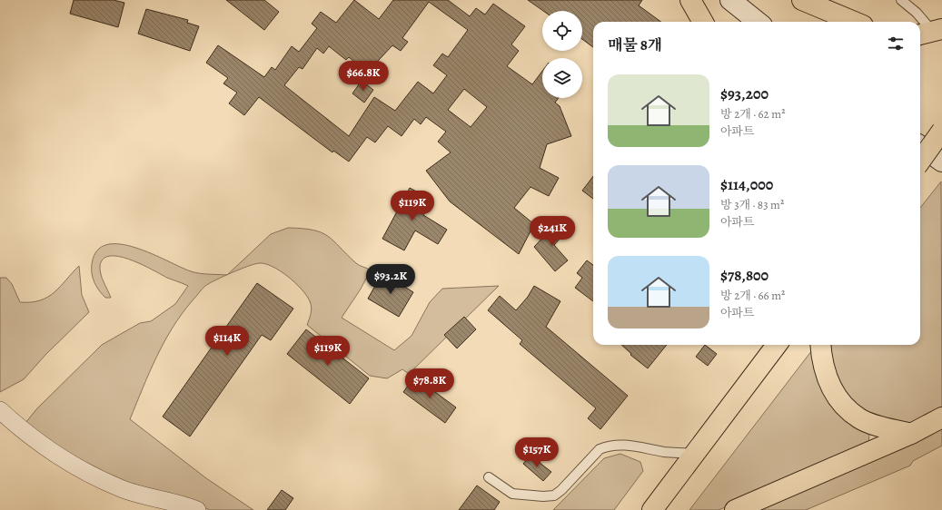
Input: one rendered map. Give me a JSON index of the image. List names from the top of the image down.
{
  "page": {
    "heading": "매물 8개",
    "price": [
      "$66.8K",
      "$119K",
      "$241K",
      "$93.2K",
      "$114K",
      "$119K",
      "$78.8K",
      "$157K"
    ],
    "list": [
      {
        "name": "$93,200",
        "note": "방 2개 · 62 m² · 아파트"
      },
      {
        "name": "$114,000",
        "note": "방 3개 · 83 m² · 아파트"
      },
      {
        "name": "$78,800",
        "note": "방 2개 · 66 m² · 아파트"
      }
    ]
  }
}
